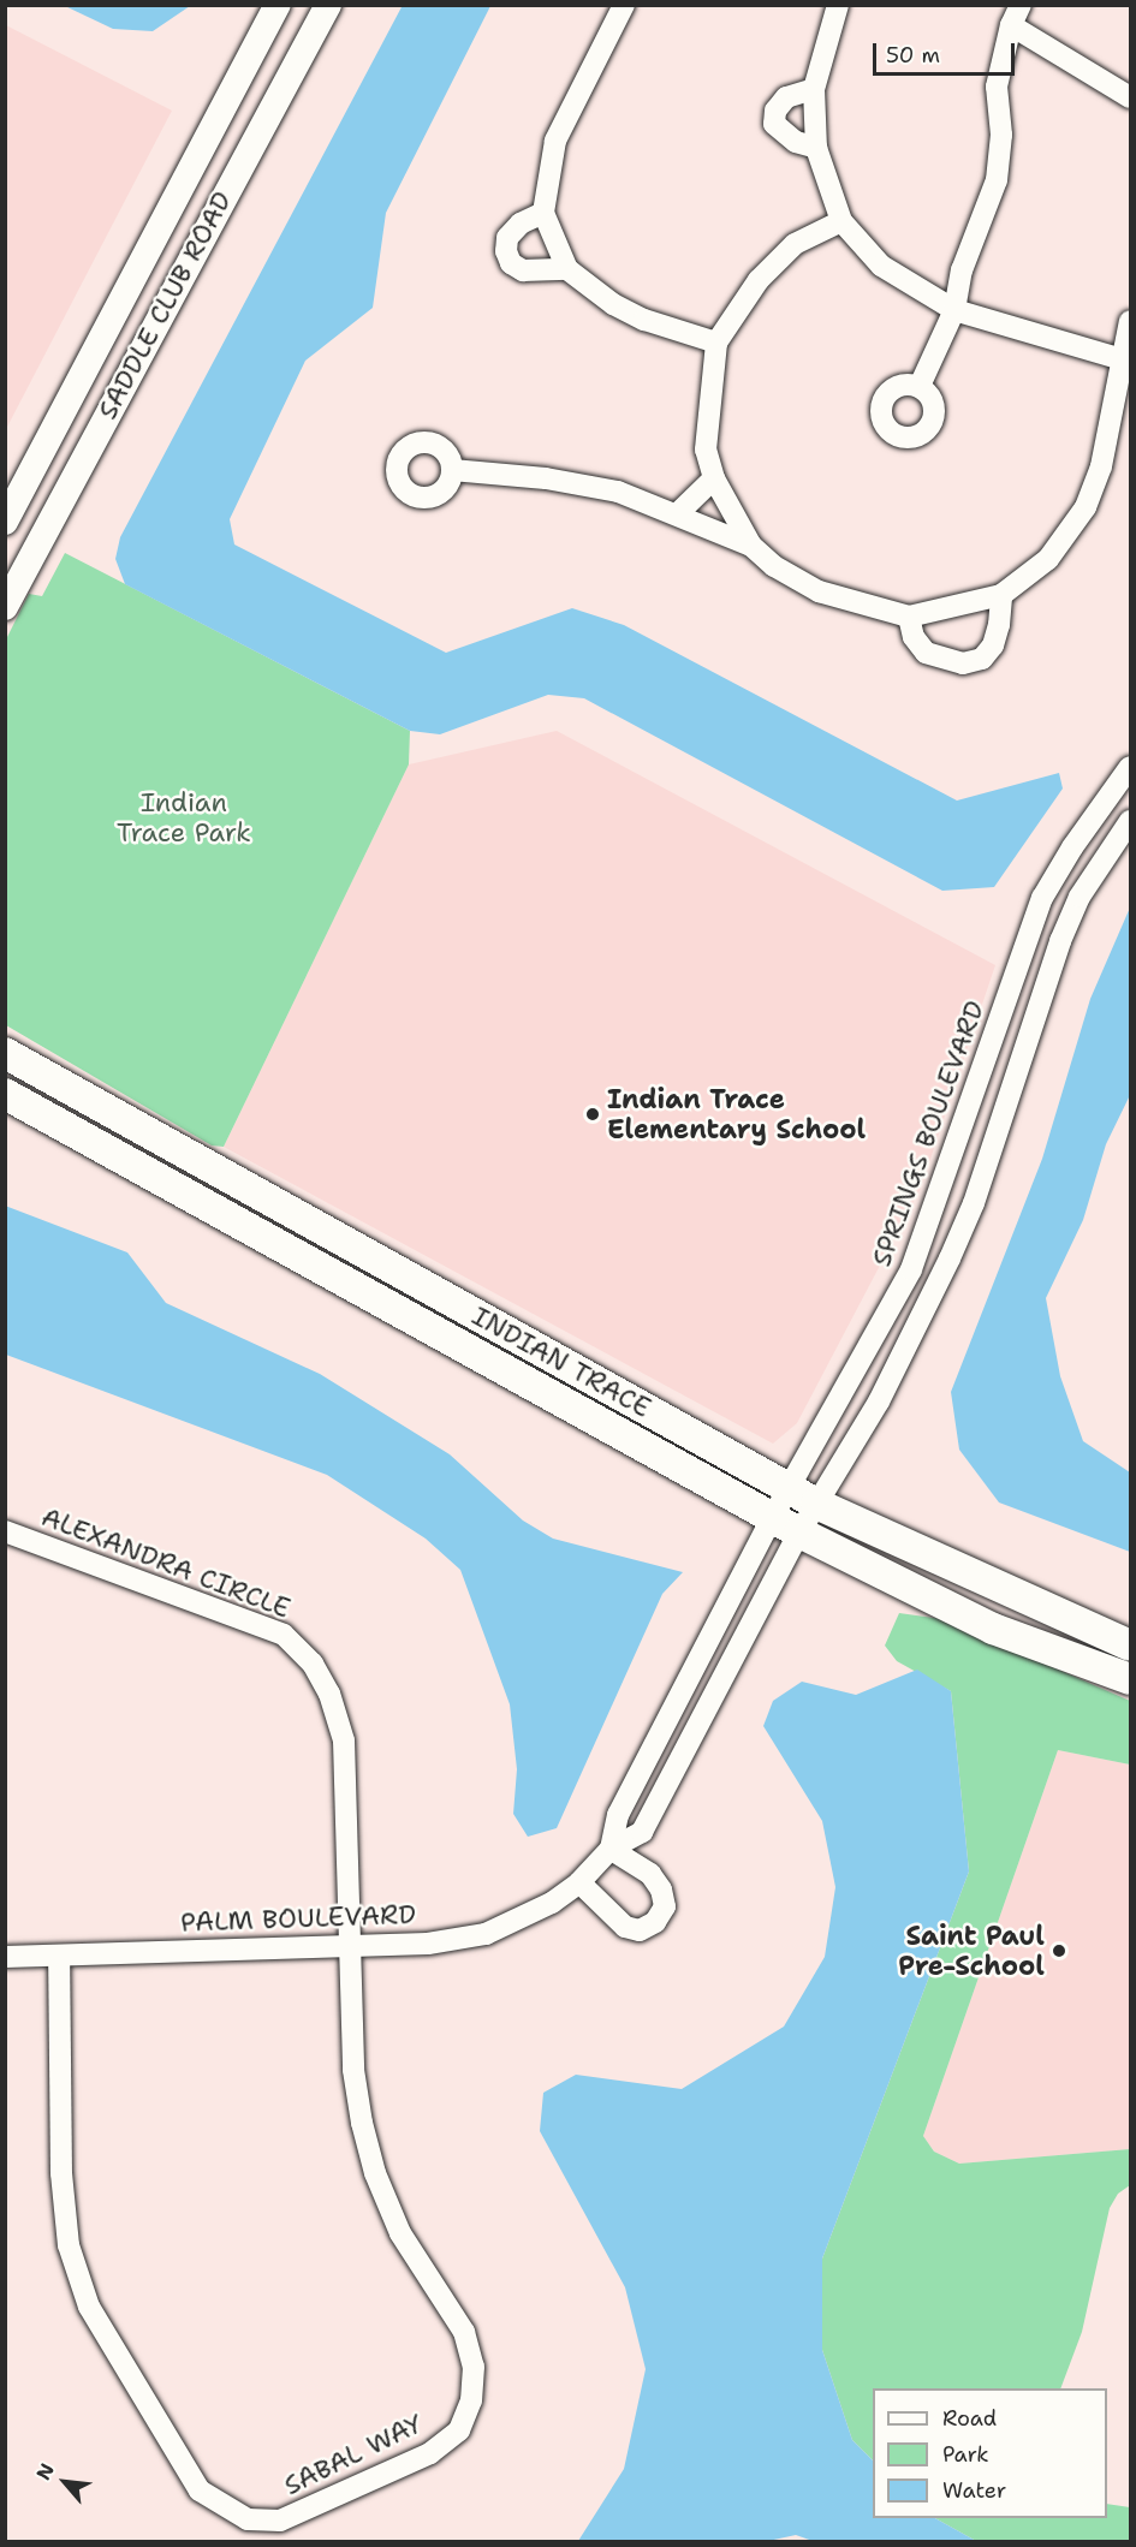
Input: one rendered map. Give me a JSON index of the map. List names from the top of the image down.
{
  "streets": {
    "main road": ["INDIAN TRACE"],
    "street": [
      "SADDLE CLUB ROAD",
      "SPRINGS BOULEVARD",
      "ALEXANDRA CIRCLE",
      "PALM BOULEVARD",
      "SABAL WAY"
    ]
  },
  "crossings": [
    ["SPRINGS BOULEVARD", "INDIAN TRACE"],
    ["INDIAN TRACE", "PALM BOULEVARD"],
    ["ALEXANDRA CIRCLE", "PALM BOULEVARD"],
    ["ALEXANDRA CIRCLE", "SABAL WAY"],
    ["PALM BOULEVARD", "SABAL WAY"]
  ],
  "parks": ["Indian Trace Park"],
  "places": ["Indian Trace Elementary School", "Saint Paul Pre-School"],
  "legend": ["Road", "Park", "Water"],
  "scale_bar": "50 m",
  "north": "top left"
}
